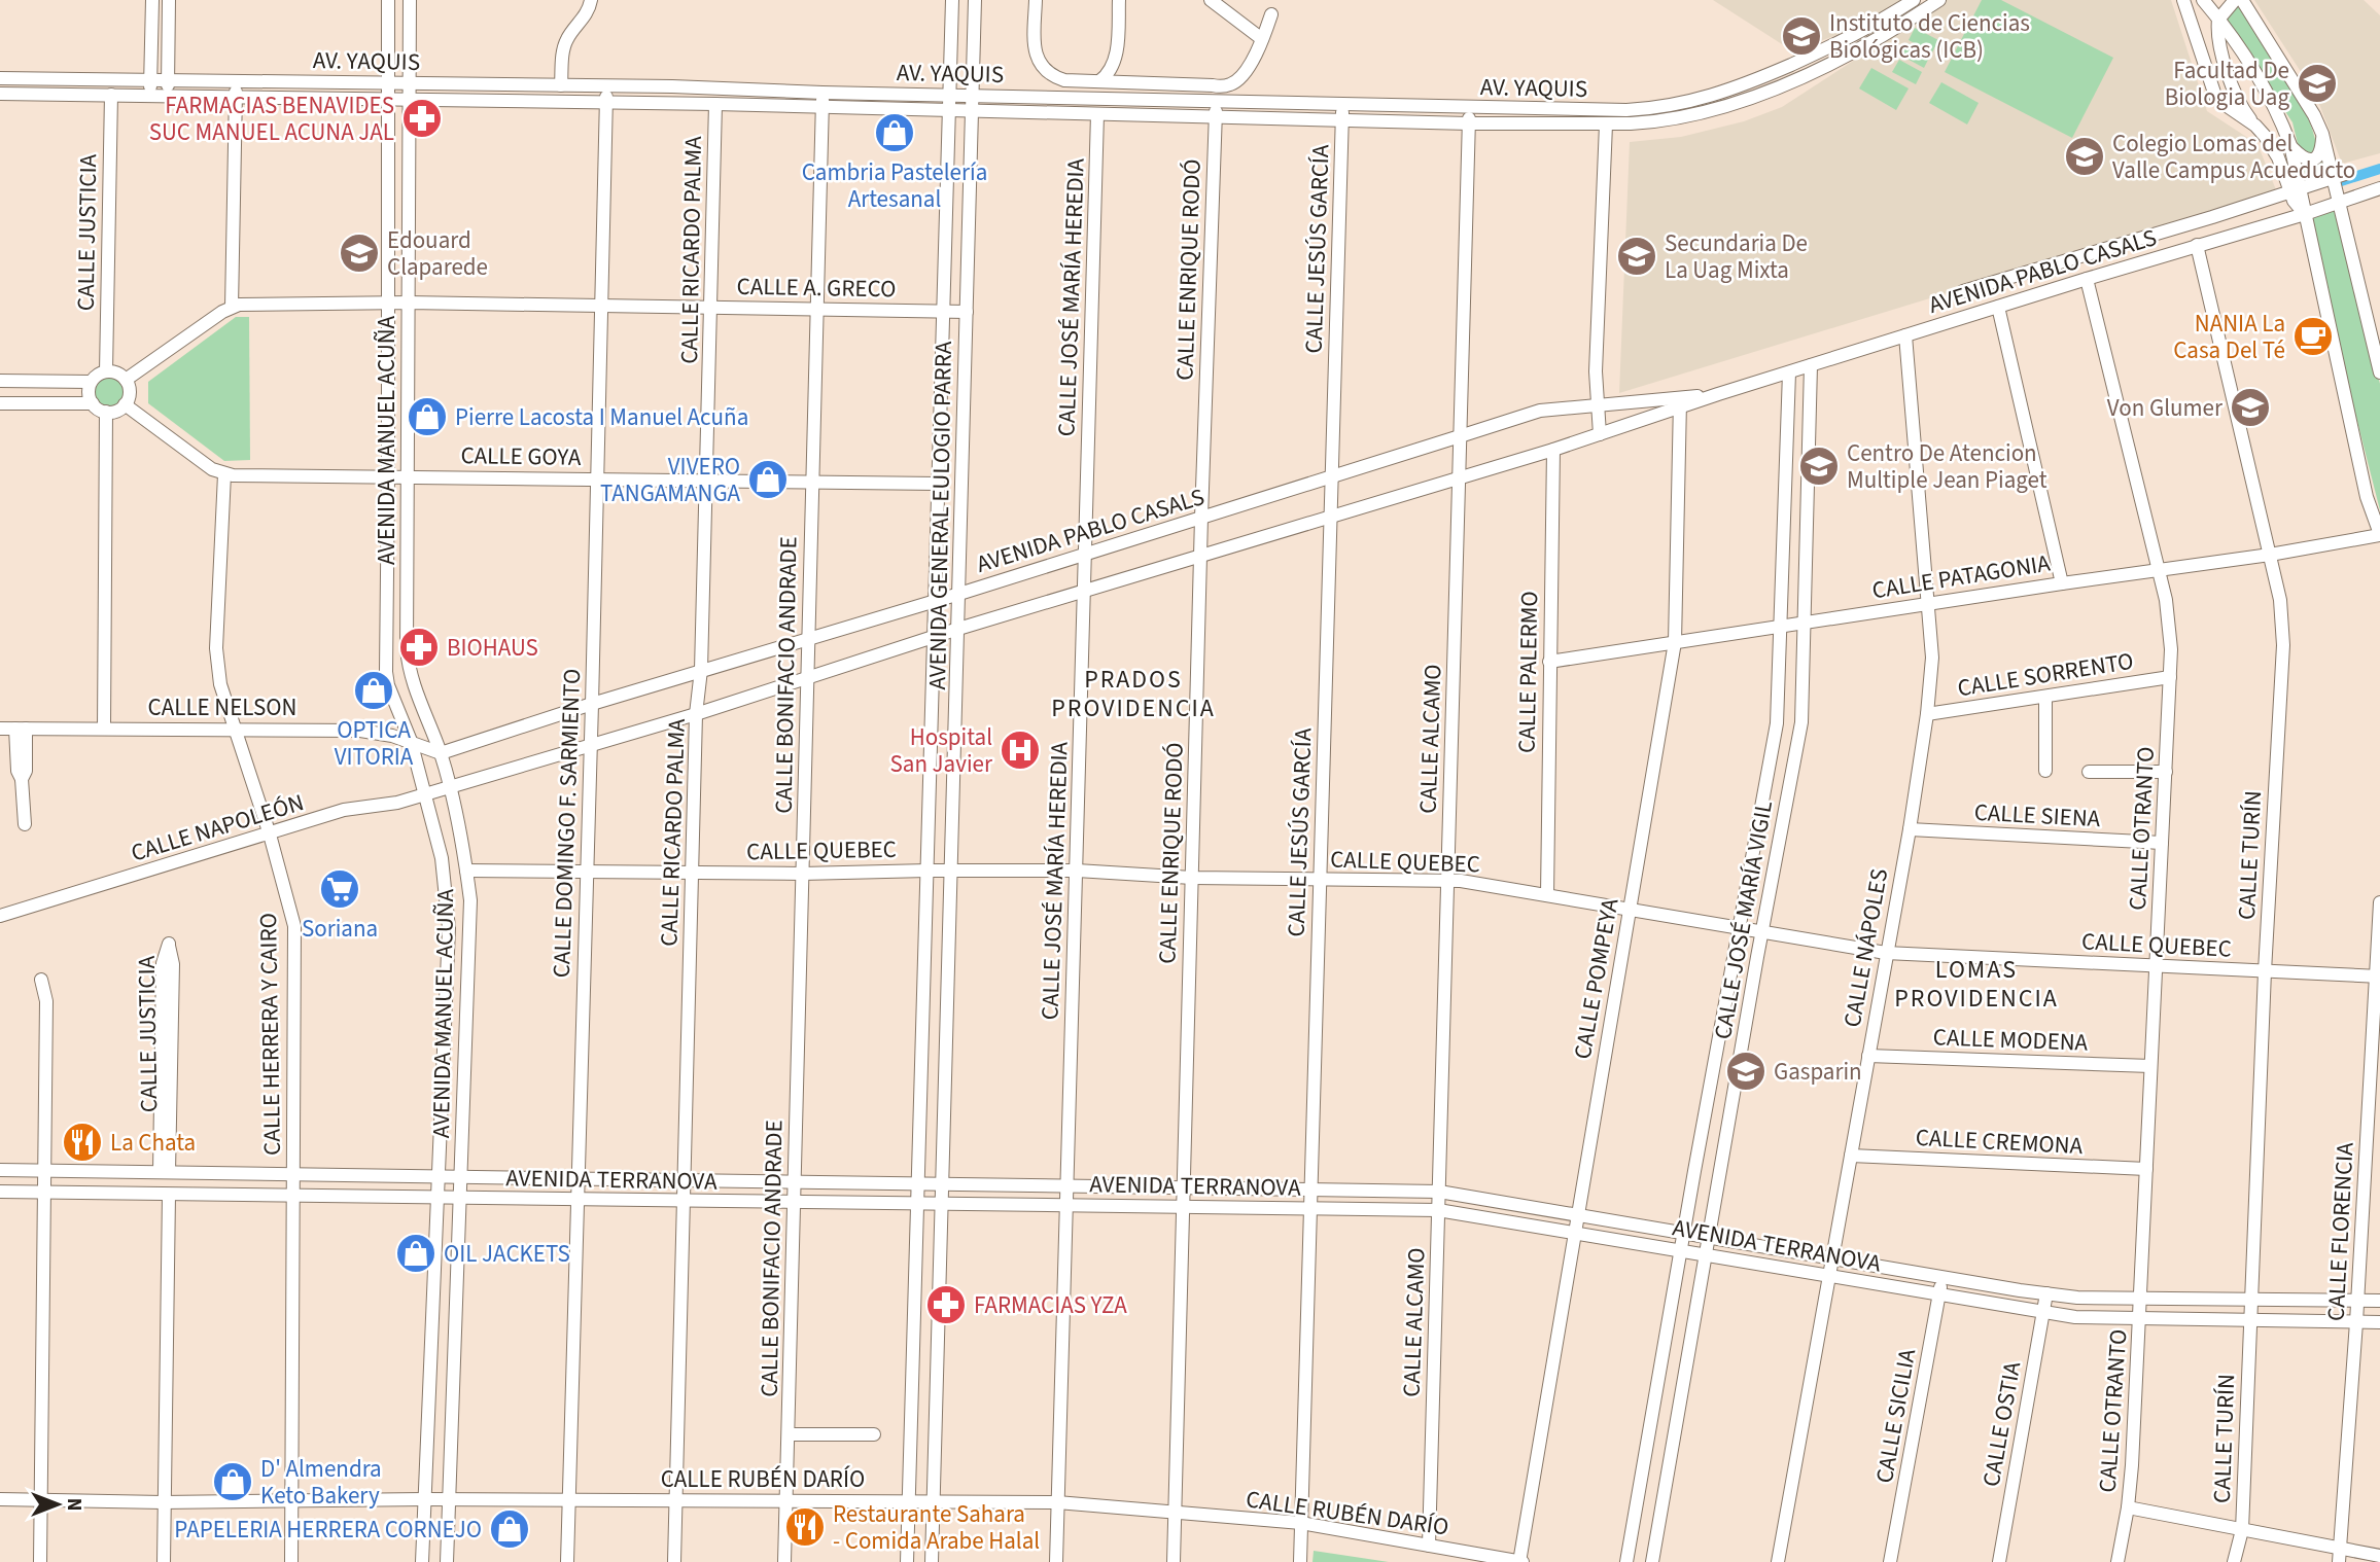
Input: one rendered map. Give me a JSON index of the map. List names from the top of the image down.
{
  "streets": {
    "street": [
      "AV. YAQUIS",
      "CALLE JUSTICIA",
      "CALLE JESÚS GARCÍA",
      "CALLE RICARDO PALMA",
      "CALLE ENRIQUE RODÓ",
      "AVENIDA PABLO CASALS",
      "CALLE A. GRECO",
      "CALLE JOSÉ MARÍA HEREDIA",
      "AVENIDA MANUEL ACUÑA",
      "CALLE GOYA",
      "AVENIDA GENERAL EULOGIO PARRA",
      "CALLE PATAGONIA",
      "CALLE PALERMO",
      "CALLE SORRENTO",
      "CALLE BONIFACIO ANDRADE",
      "CALLE NELSON",
      "CALLE ALCAMO",
      "CALLE SIENA",
      "CALLE DOMINGO F. SARMIENTO",
      "CALLE NAPOLEÓN",
      "CALLE OTRANTO",
      "CALLE QUEBEC",
      "CALLE TURÍN",
      "CALLE JOSÉ MARÍA VIGIL",
      "CALLE NÁPOLES",
      "CALLE POMPEYA",
      "CALLE HERRERA Y CAIRO",
      "CALLE MODENA",
      "CALLE CREMONA",
      "AVENIDA TERRANOVA",
      "CALLE FLORENCIA",
      "CALLE SICILIA",
      "CALLE OSTIA",
      "CALLE RUBÉN DARÍO"
    ]
  },
  "crossings": [
    ["AV. YAQUIS", "CALLE JUSTICIA"],
    ["AV. YAQUIS", "CALLE JESÚS GARCÍA"],
    ["AV. YAQUIS", "CALLE RICARDO PALMA"],
    ["AV. YAQUIS", "CALLE ENRIQUE RODÓ"],
    ["AV. YAQUIS", "CALLE JOSÉ MARÍA HEREDIA"],
    ["AV. YAQUIS", "AVENIDA MANUEL ACUÑA"],
    ["AV. YAQUIS", "AVENIDA GENERAL EULOGIO PARRA"],
    ["AV. YAQUIS", "CALLE BONIFACIO ANDRADE"],
    ["AV. YAQUIS", "CALLE ALCAMO"],
    ["AV. YAQUIS", "CALLE DOMINGO F. SARMIENTO"],
    ["CALLE JUSTICIA", "CALLE A. GRECO"],
    ["CALLE JUSTICIA", "AVENIDA TERRANOVA"],
    ["CALLE JESÚS GARCÍA", "AVENIDA PABLO CASALS"],
    ["CALLE JESÚS GARCÍA", "CALLE QUEBEC"],
    ["CALLE JESÚS GARCÍA", "AVENIDA TERRANOVA"],
    ["CALLE JESÚS GARCÍA", "CALLE RUBÉN DARÍO"],
    ["CALLE RICARDO PALMA", "AVENIDA PABLO CASALS"],
    ["CALLE RICARDO PALMA", "CALLE A. GRECO"],
    ["CALLE RICARDO PALMA", "CALLE GOYA"],
    ["CALLE RICARDO PALMA", "CALLE QUEBEC"],
    ["CALLE RICARDO PALMA", "AVENIDA TERRANOVA"],
    ["CALLE RICARDO PALMA", "CALLE RUBÉN DARÍO"],
    ["CALLE ENRIQUE RODÓ", "AVENIDA PABLO CASALS"],
    ["CALLE ENRIQUE RODÓ", "CALLE QUEBEC"],
    ["CALLE ENRIQUE RODÓ", "AVENIDA TERRANOVA"],
    ["CALLE ENRIQUE RODÓ", "CALLE RUBÉN DARÍO"],
    ["AVENIDA PABLO CASALS", "CALLE JOSÉ MARÍA HEREDIA"],
    ["AVENIDA PABLO CASALS", "AVENIDA MANUEL ACUÑA"],
    ["AVENIDA PABLO CASALS", "AVENIDA GENERAL EULOGIO PARRA"],
    ["AVENIDA PABLO CASALS", "CALLE PALERMO"],
    ["AVENIDA PABLO CASALS", "CALLE BONIFACIO ANDRADE"],
    ["AVENIDA PABLO CASALS", "CALLE NELSON"],
    ["AVENIDA PABLO CASALS", "CALLE ALCAMO"],
    ["AVENIDA PABLO CASALS", "CALLE DOMINGO F. SARMIENTO"],
    ["AVENIDA PABLO CASALS", "CALLE NAPOLEÓN"],
    ["AVENIDA PABLO CASALS", "CALLE OTRANTO"],
    ["AVENIDA PABLO CASALS", "CALLE TURÍN"],
    ["AVENIDA PABLO CASALS", "CALLE JOSÉ MARÍA VIGIL"],
    ["AVENIDA PABLO CASALS", "CALLE NÁPOLES"],
    ["AVENIDA PABLO CASALS", "CALLE POMPEYA"],
    ["CALLE A. GRECO", "AVENIDA MANUEL ACUÑA"],
    ["CALLE A. GRECO", "AVENIDA GENERAL EULOGIO PARRA"],
    ["CALLE A. GRECO", "CALLE BONIFACIO ANDRADE"],
    ["CALLE A. GRECO", "CALLE DOMINGO F. SARMIENTO"],
    ["CALLE JOSÉ MARÍA HEREDIA", "CALLE QUEBEC"],
    ["CALLE JOSÉ MARÍA HEREDIA", "AVENIDA TERRANOVA"],
    ["CALLE JOSÉ MARÍA HEREDIA", "CALLE RUBÉN DARÍO"],
    ["AVENIDA MANUEL ACUÑA", "CALLE GOYA"],
    ["AVENIDA MANUEL ACUÑA", "CALLE NELSON"],
    ["AVENIDA MANUEL ACUÑA", "CALLE NAPOLEÓN"],
    ["AVENIDA MANUEL ACUÑA", "CALLE QUEBEC"],
    ["AVENIDA MANUEL ACUÑA", "AVENIDA TERRANOVA"],
    ["AVENIDA MANUEL ACUÑA", "CALLE RUBÉN DARÍO"],
    ["CALLE GOYA", "AVENIDA GENERAL EULOGIO PARRA"],
    ["CALLE GOYA", "CALLE BONIFACIO ANDRADE"],
    ["CALLE GOYA", "CALLE DOMINGO F. SARMIENTO"],
    ["CALLE GOYA", "CALLE HERRERA Y CAIRO"],
    ["AVENIDA GENERAL EULOGIO PARRA", "CALLE QUEBEC"],
    ["AVENIDA GENERAL EULOGIO PARRA", "AVENIDA TERRANOVA"],
    ["AVENIDA GENERAL EULOGIO PARRA", "CALLE RUBÉN DARÍO"],
    ["CALLE PATAGONIA", "CALLE PALERMO"],
    ["CALLE PATAGONIA", "CALLE OTRANTO"],
    ["CALLE PATAGONIA", "CALLE TURÍN"],
    ["CALLE PATAGONIA", "CALLE JOSÉ MARÍA VIGIL"],
    ["CALLE PATAGONIA", "CALLE NÁPOLES"],
    ["CALLE PATAGONIA", "CALLE POMPEYA"],
    ["CALLE PALERMO", "CALLE QUEBEC"],
    ["CALLE SORRENTO", "CALLE OTRANTO"],
    ["CALLE SORRENTO", "CALLE NÁPOLES"],
    ["CALLE BONIFACIO ANDRADE", "CALLE QUEBEC"],
    ["CALLE BONIFACIO ANDRADE", "AVENIDA TERRANOVA"],
    ["CALLE BONIFACIO ANDRADE", "CALLE RUBÉN DARÍO"],
    ["CALLE NELSON", "CALLE HERRERA Y CAIRO"],
    ["CALLE ALCAMO", "CALLE QUEBEC"],
    ["CALLE ALCAMO", "AVENIDA TERRANOVA"],
    ["CALLE ALCAMO", "CALLE RUBÉN DARÍO"],
    ["CALLE SIENA", "CALLE OTRANTO"],
    ["CALLE SIENA", "CALLE NÁPOLES"],
    ["CALLE DOMINGO F. SARMIENTO", "CALLE QUEBEC"],
    ["CALLE DOMINGO F. SARMIENTO", "AVENIDA TERRANOVA"],
    ["CALLE DOMINGO F. SARMIENTO", "CALLE RUBÉN DARÍO"],
    ["CALLE NAPOLEÓN", "CALLE HERRERA Y CAIRO"],
    ["CALLE OTRANTO", "CALLE QUEBEC"],
    ["CALLE OTRANTO", "CALLE MODENA"],
    ["CALLE OTRANTO", "CALLE CREMONA"],
    ["CALLE OTRANTO", "AVENIDA TERRANOVA"],
    ["CALLE QUEBEC", "CALLE TURÍN"],
    ["CALLE QUEBEC", "CALLE JOSÉ MARÍA VIGIL"],
    ["CALLE QUEBEC", "CALLE NÁPOLES"],
    ["CALLE QUEBEC", "CALLE POMPEYA"],
    ["CALLE QUEBEC", "CALLE FLORENCIA"],
    ["CALLE TURÍN", "AVENIDA TERRANOVA"],
    ["CALLE JOSÉ MARÍA VIGIL", "AVENIDA TERRANOVA"],
    ["CALLE NÁPOLES", "CALLE MODENA"],
    ["CALLE NÁPOLES", "CALLE CREMONA"],
    ["CALLE NÁPOLES", "AVENIDA TERRANOVA"],
    ["CALLE POMPEYA", "AVENIDA TERRANOVA"],
    ["CALLE POMPEYA", "CALLE RUBÉN DARÍO"],
    ["CALLE HERRERA Y CAIRO", "AVENIDA TERRANOVA"],
    ["CALLE HERRERA Y CAIRO", "CALLE RUBÉN DARÍO"],
    ["AVENIDA TERRANOVA", "CALLE FLORENCIA"],
    ["AVENIDA TERRANOVA", "CALLE SICILIA"],
    ["AVENIDA TERRANOVA", "CALLE OSTIA"]
  ],
  "districts": ["PRADOS PROVIDENCIA", "LOMAS PROVIDENCIA"],
  "places": {
    "school or university": [
      "Instituto de Ciencias Biológicas (ICB)",
      "Facultad De Biologia Uag",
      "Colegio Lomas del Valle Campus Acueducto",
      "Edouard Claparede",
      "Secundaria De La Uag Mixta",
      "Von Glumer",
      "Centro De Atencion Multiple Jean Piaget",
      "Gasparin"
    ],
    "pharmacy": ["FARMACIAS BENAVIDES SUC MANUEL ACUNA JAL", "BIOHAUS", "FARMACIAS YZA"],
    "shop": [
      "Cambria Pastelería Artesanal",
      "Pierre Lacosta I Manuel Acuña",
      "VIVERO TANGAMANGA",
      "OPTICA VITORIA",
      "OIL JACKETS",
      "D' Almendra Keto Bakery",
      "PAPELERIA HERRERA CORNEJO"
    ],
    "cafe": ["NANIA La Casa Del Té"],
    "hospital": ["Hospital San Javier"],
    "supermarket": ["Soriana"],
    "restaurant": ["La Chata", "Restaurante Sahara - Comida Arabe Halal"]
  },
  "north": "right"
}
